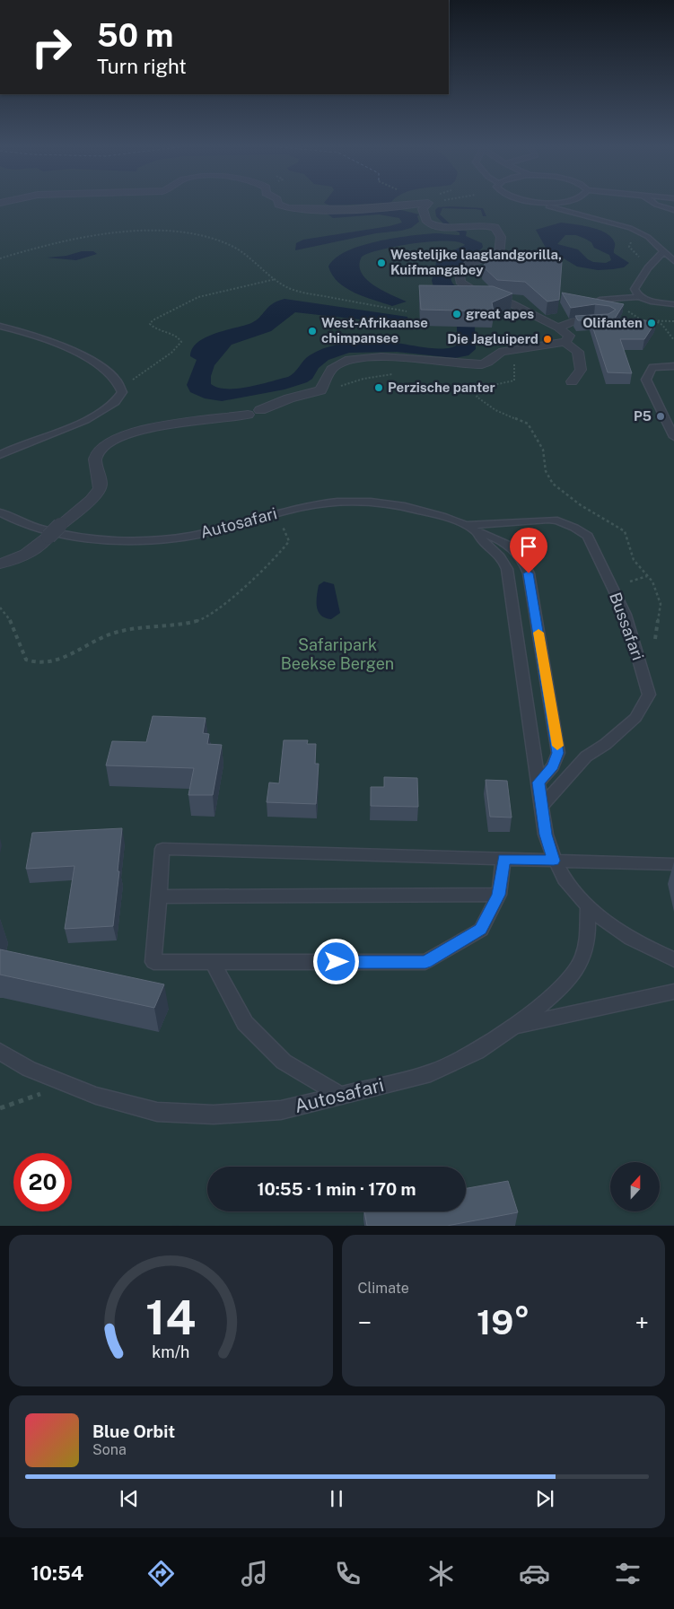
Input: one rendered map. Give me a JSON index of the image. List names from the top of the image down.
{
  "streets": {
    "lane": ["Autosafari", "Bussafari"]
  },
  "crossings": [
    ["Autosafari", "Bussafari"]
  ],
  "parks": ["Safaripark Beekse Bergen"],
  "places": [
    "Westelijke laaglandgorilla, Kuifmangabey",
    "great apes",
    "Olifanten",
    "West-Afrikaanse chimpansee",
    "Die Jagluiperd",
    "Perzische panter",
    "P5"
  ],
  "north": "top",
  "page": {
    "turn": ["50 m", "Turn right"],
    "limit": "20",
    "trip": "10:55 · 1 min · 170 m",
    "tile": "Climate",
    "heat": ["−", "19°", "+"],
    "song": ["Blue Orbit", "Sona"],
    "tabs": "10:54",
    "gauge": ["14", "km/h"]
  }
}
